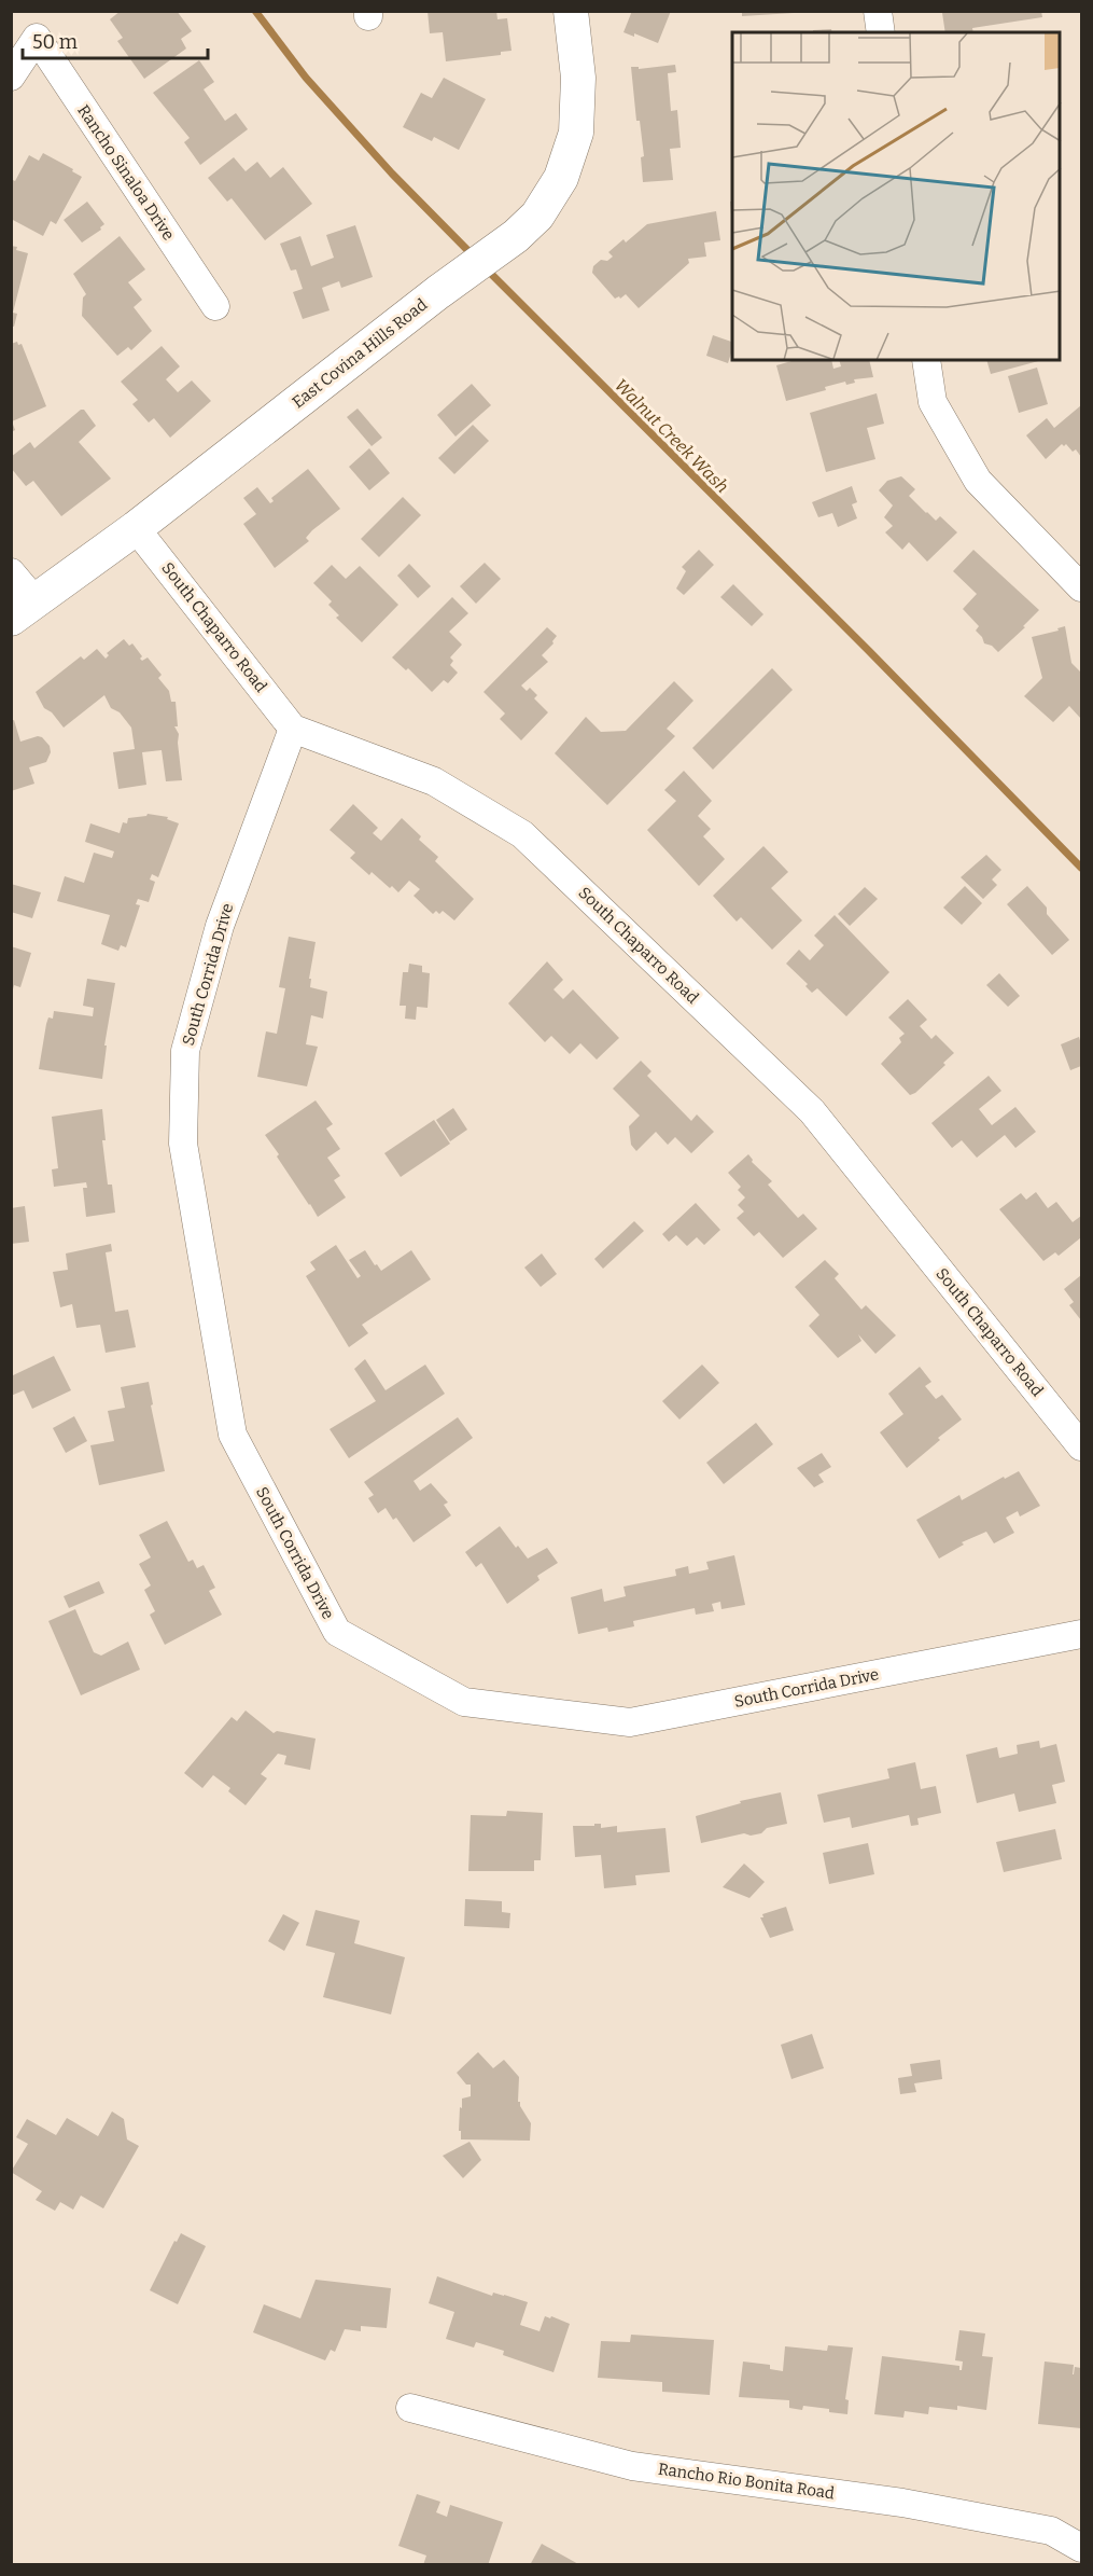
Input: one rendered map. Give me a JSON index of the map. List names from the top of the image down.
{
  "streets": {
    "street": [
      "Rancho Sinaloa Drive",
      "East Covina Hills Road",
      "South Chaparro Road",
      "South Corrida Drive",
      "Rancho Rio Bonita Road"
    ]
  },
  "crossings": [
    ["East Covina Hills Road", "South Chaparro Road"],
    ["South Chaparro Road", "South Corrida Drive"]
  ],
  "water": ["Walnut Creek Wash"],
  "scale_bar": "50 m"
}
